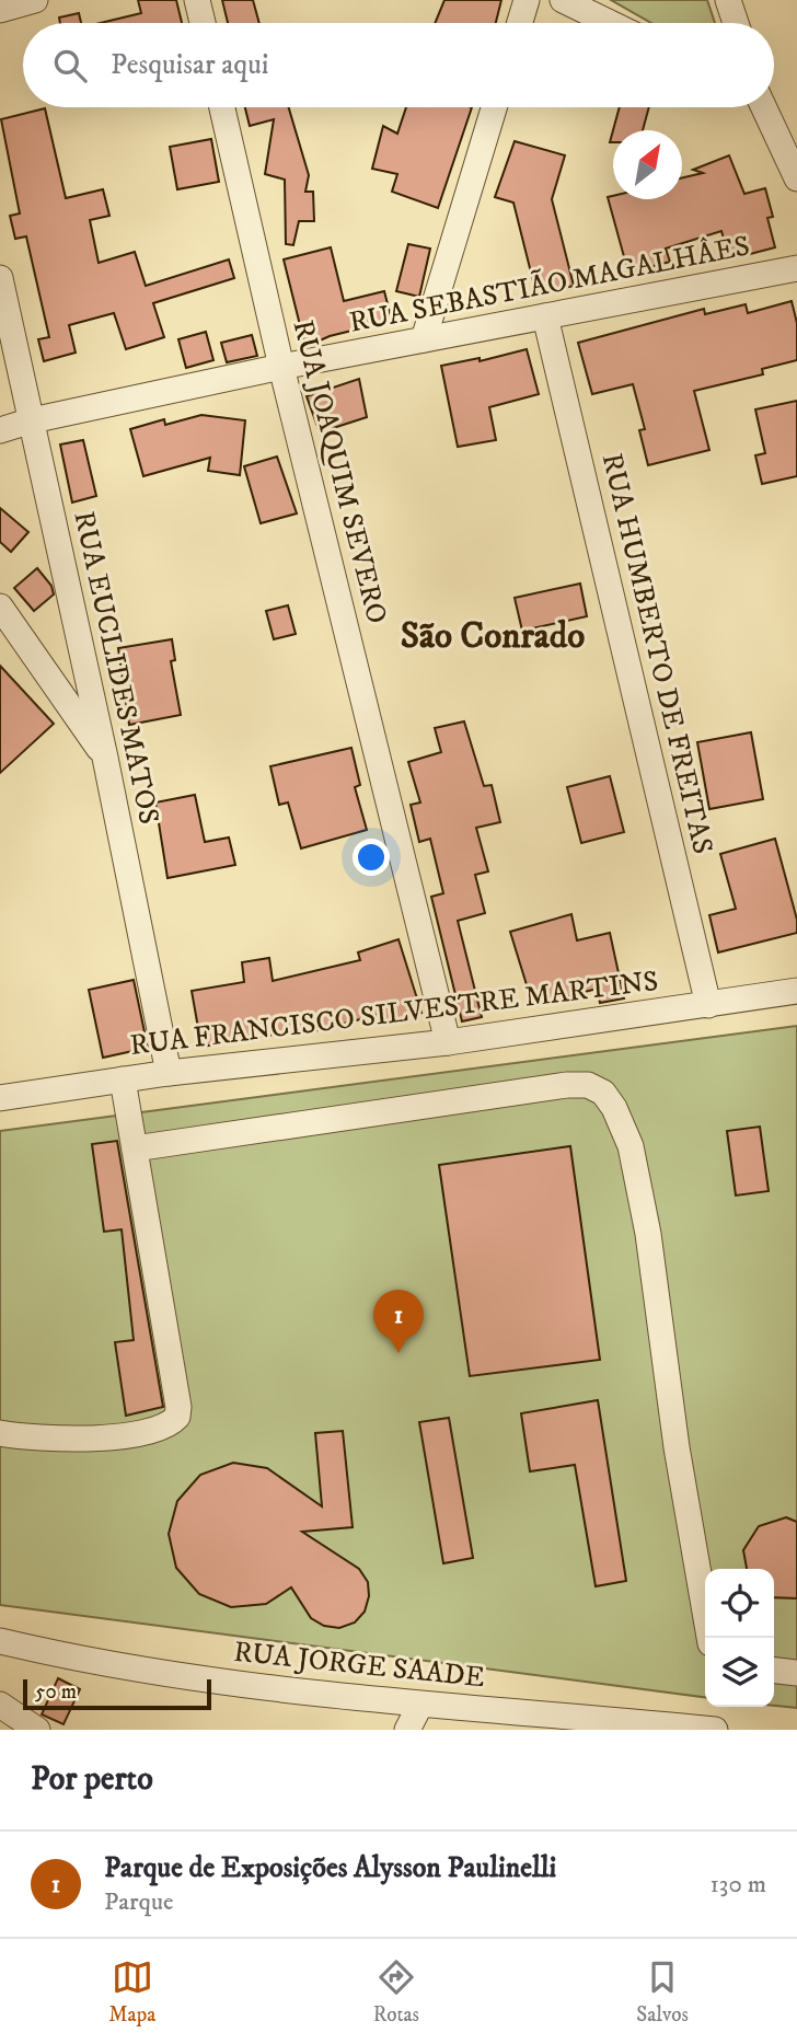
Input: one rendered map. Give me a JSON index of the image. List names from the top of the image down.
{
  "streets": {
    "street": [
      "RUA SEBASTIÃO MAGALHÂES",
      "RUA JOAQUIM SEVERO",
      "RUA HUMBERTO DE FREITAS",
      "RUA EUCLIDES MATOS",
      "RUA FRANCISCO SILVESTRE MARTINS",
      "RUA JORGE SAADE"
    ]
  },
  "crossings": [
    ["RUA SEBASTIÃO MAGALHÂES", "RUA JOAQUIM SEVERO"],
    ["RUA SEBASTIÃO MAGALHÂES", "RUA HUMBERTO DE FREITAS"],
    ["RUA SEBASTIÃO MAGALHÂES", "RUA EUCLIDES MATOS"],
    ["RUA JOAQUIM SEVERO", "RUA FRANCISCO SILVESTRE MARTINS"],
    ["RUA HUMBERTO DE FREITAS", "RUA FRANCISCO SILVESTRE MARTINS"],
    ["RUA EUCLIDES MATOS", "RUA FRANCISCO SILVESTRE MARTINS"]
  ],
  "districts": ["São Conrado"],
  "scale_bar": "50 m",
  "north": "top right",
  "page": {
    "search": "Pesquisar aqui",
    "pins": "1",
    "scale": "50 m",
    "heading": "Por perto",
    "list": [
      {
        "mark": "1",
        "name": "Parque de Exposições Alysson Paulinelli",
        "note": "Parque",
        "value": "130 m"
      }
    ],
    "nav": ["Mapa", "Rotas", "Salvos"]
  }
}
